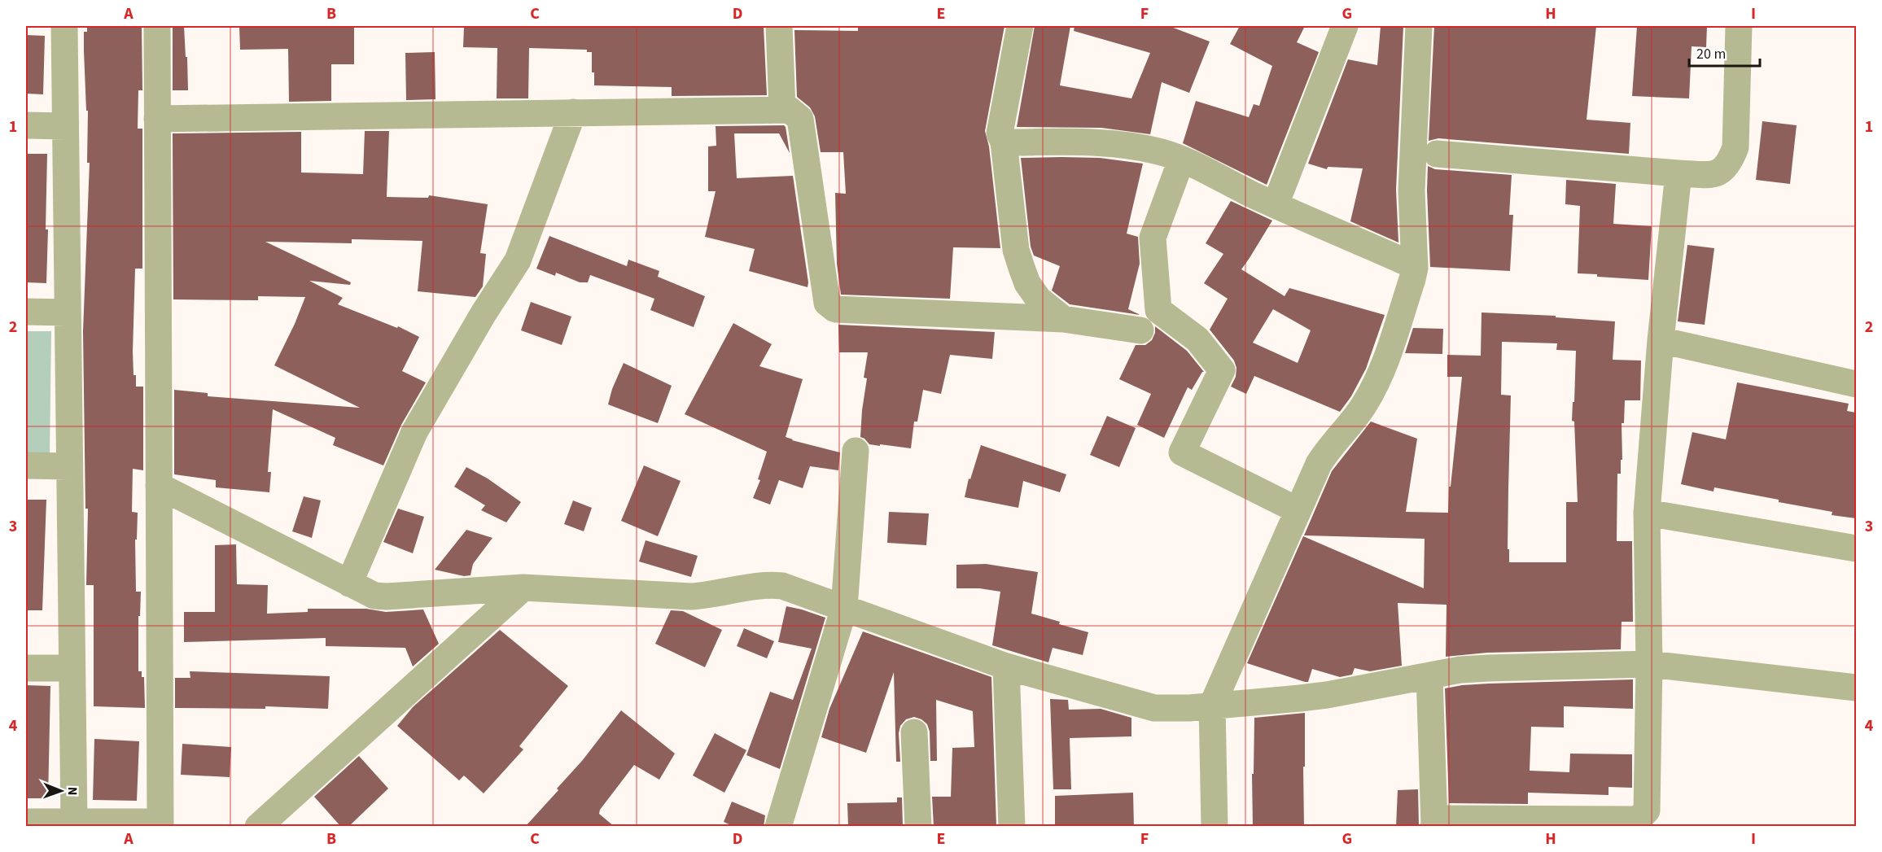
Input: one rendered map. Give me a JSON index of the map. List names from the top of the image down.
{
  "scale_bar": "20 m",
  "north": "right",
  "grid": {
    "columns": [
      "A",
      "B",
      "C",
      "D",
      "E",
      "F",
      "G",
      "H",
      "I"
    ],
    "rows": [
      "1",
      "2",
      "3",
      "4"
    ]
  }
}
